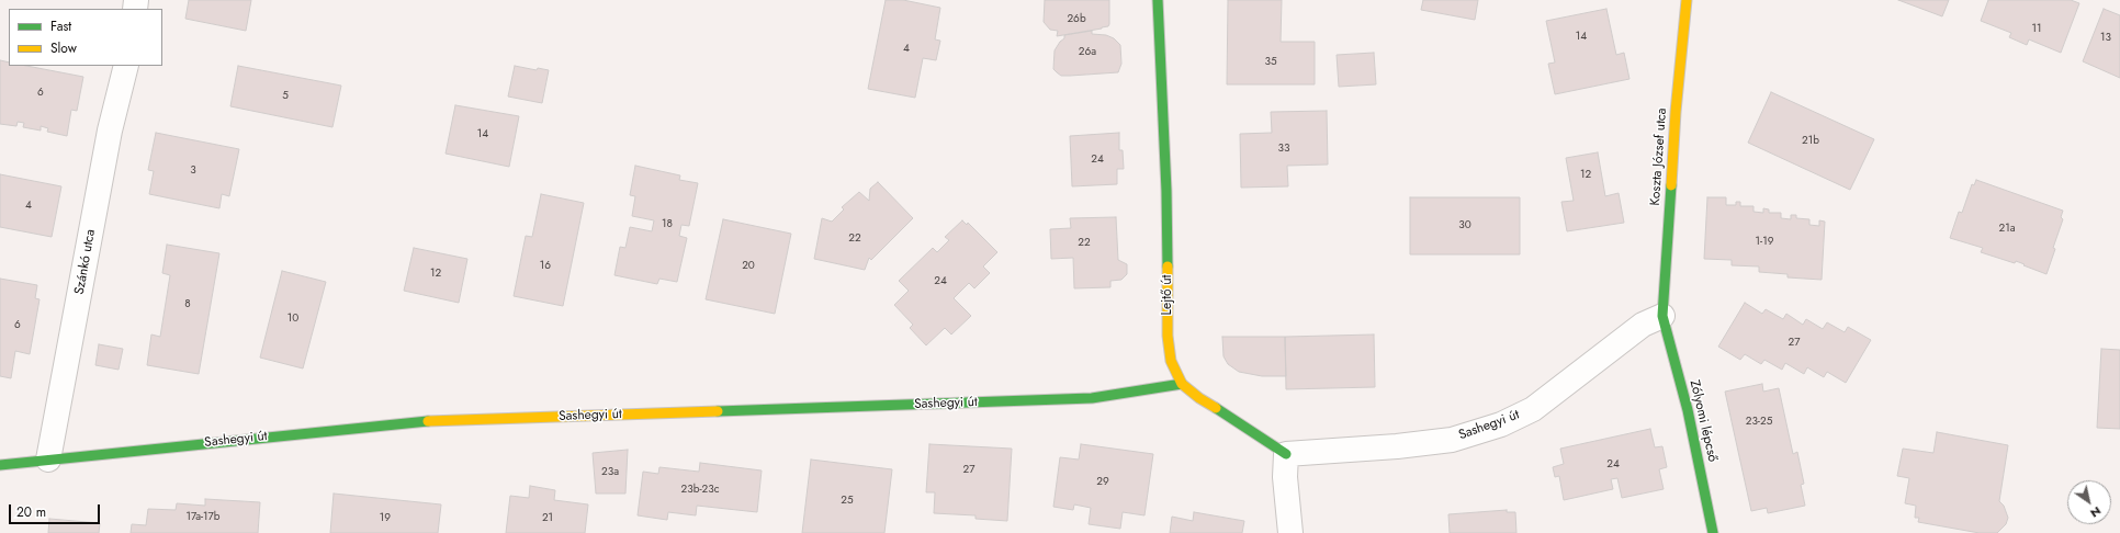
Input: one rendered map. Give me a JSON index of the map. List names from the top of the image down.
{
  "streets": {
    "street": [
      "Koszta József utca",
      "Szánkó utca",
      "Lejtő út",
      "Sashegyi út",
      "Zólyomi lépcső"
    ]
  },
  "crossings": [
    ["Koszta József utca", "Sashegyi út"],
    ["Koszta József utca", "Zólyomi lépcső"],
    ["Szánkó utca", "Sashegyi út"],
    ["Lejtő út", "Sashegyi út"],
    ["Sashegyi út", "Zólyomi lépcső"]
  ],
  "house_numbers": [
    "26b",
    "11",
    "14",
    "13",
    "4",
    "26a",
    "35",
    "6",
    "5",
    "14",
    "21b",
    "33",
    "24",
    "3",
    "12",
    "4",
    "18",
    "30",
    "21a",
    "22",
    "1-19",
    "22",
    "16",
    "20",
    "12",
    "24",
    "8",
    "10",
    "6",
    "27",
    "23-25",
    "24",
    "27",
    "23a",
    "29",
    "23b-23c",
    "25",
    "17a-17b",
    "19",
    "21"
  ],
  "legend": ["Fast", "Slow"],
  "scale_bar": "20 m",
  "north": "bottom right"
}
